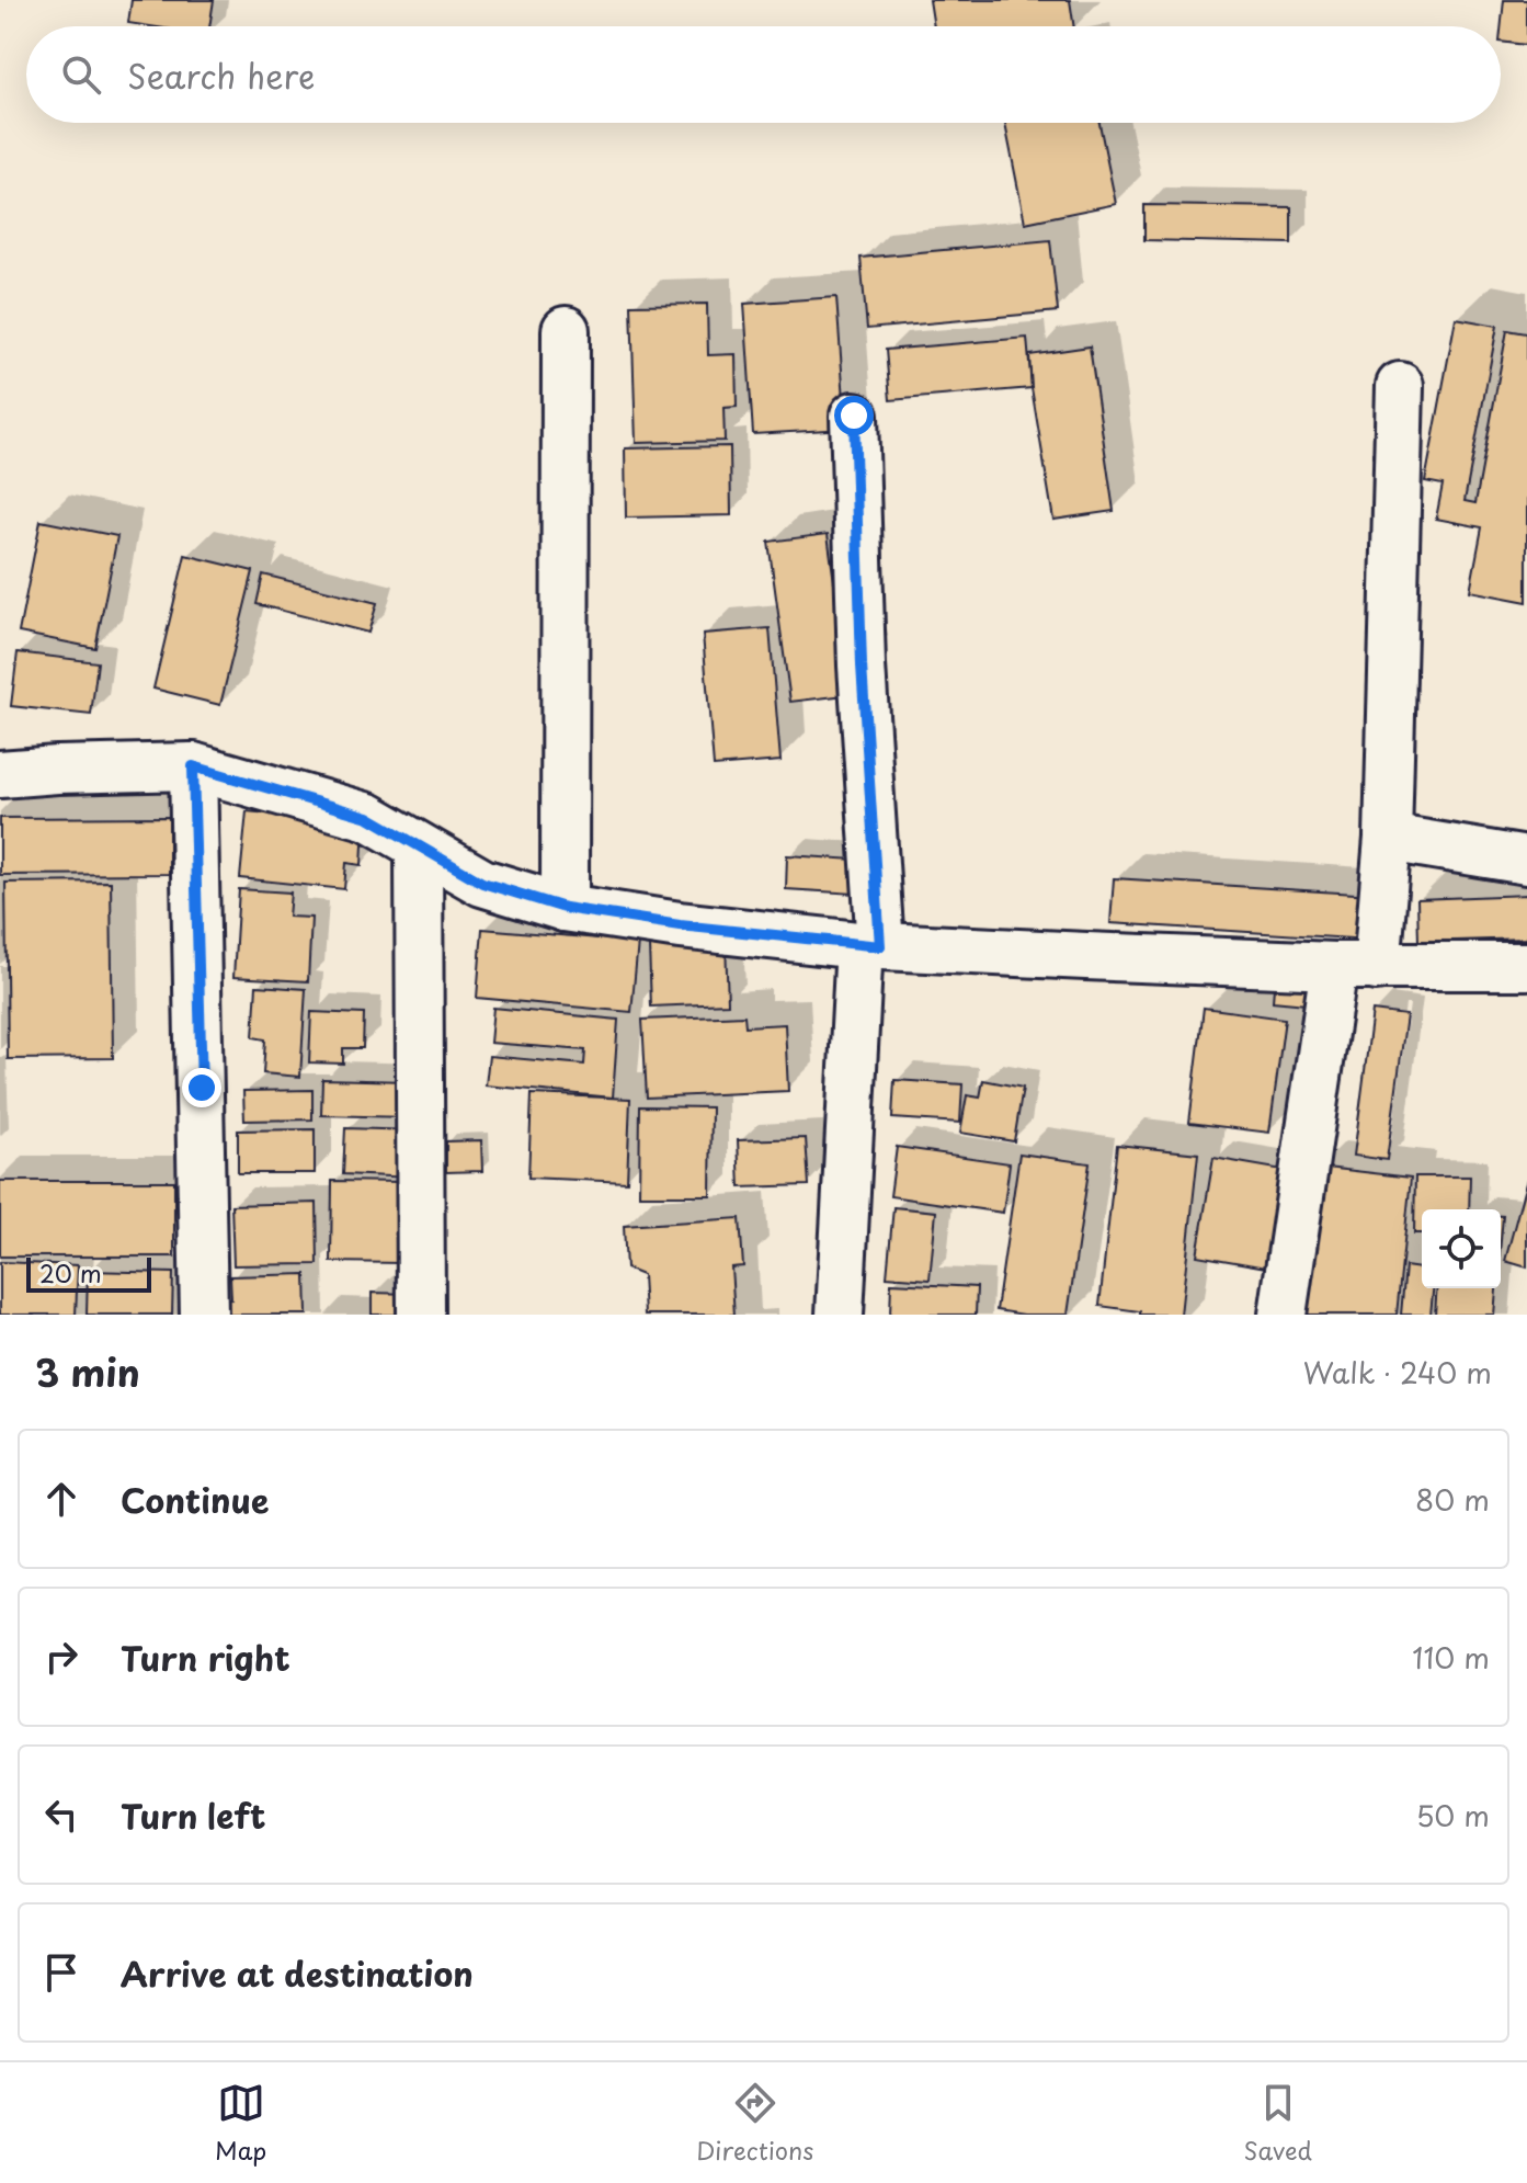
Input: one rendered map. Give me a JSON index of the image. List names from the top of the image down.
{
  "scale_bar": "20 m",
  "page": {
    "search": "Search here",
    "scale": "20 m",
    "heading": ["3 min", "Walk · 240 m"],
    "list": [
      ["Continue", "80 m"],
      ["Turn right", "110 m"],
      ["Turn left", "50 m"],
      "Arrive at destination"
    ],
    "nav": ["Map", "Directions", "Saved"]
  }
}
